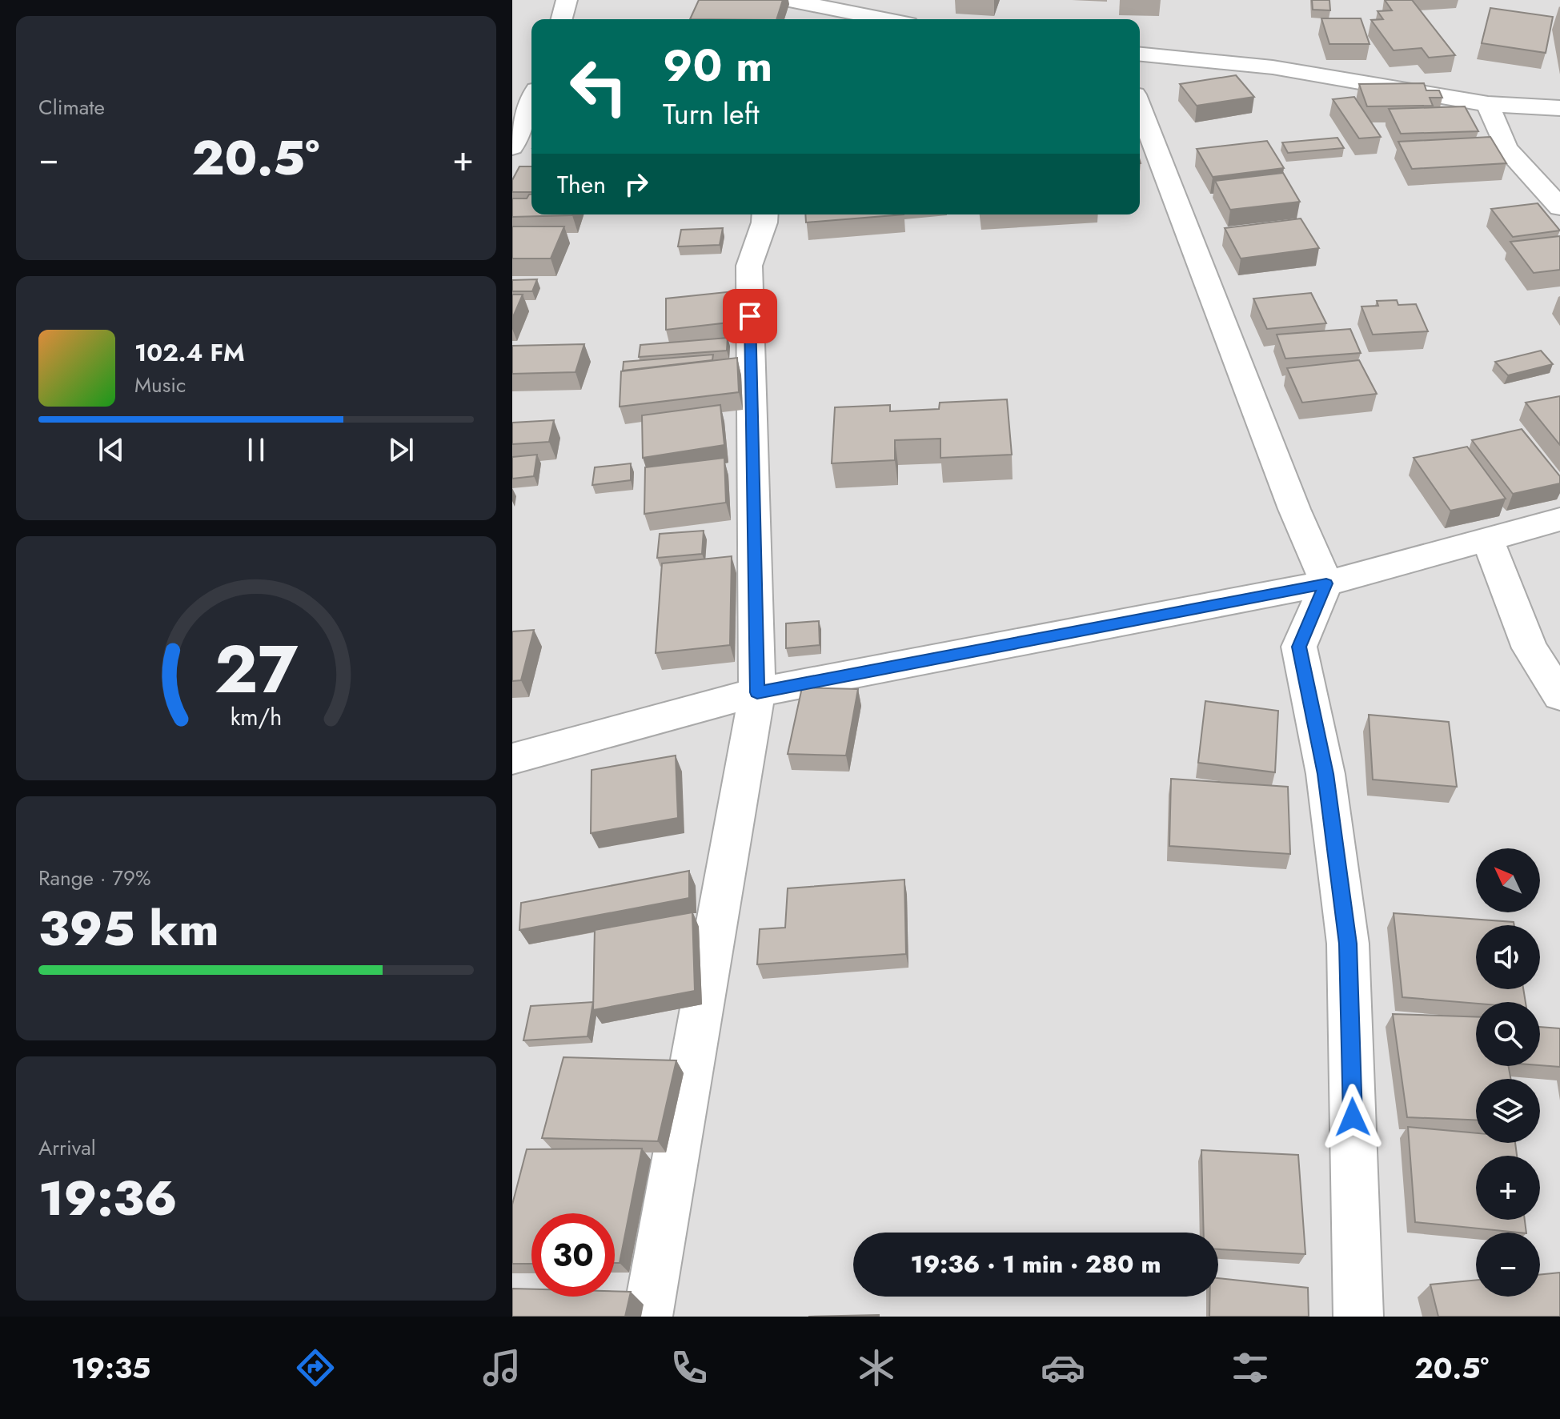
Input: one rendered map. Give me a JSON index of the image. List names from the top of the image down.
{
  "north": "top left",
  "page": {
    "tile": [
      "Climate",
      ["Range · 79%", "395 km"],
      ["Arrival", "19:36"]
    ],
    "turn": ["90 m", "Turn left"],
    "heat": ["−", "20.5°", "+"],
    "then": "Then",
    "song": ["102.4 FM", "Music"],
    "map_buttons": ["+", "−"],
    "limit": "30",
    "trip": "19:36 · 1 min · 280 m",
    "tabs": ["19:35", "20.5°"],
    "gauge": ["27", "km/h"]
  }
}
